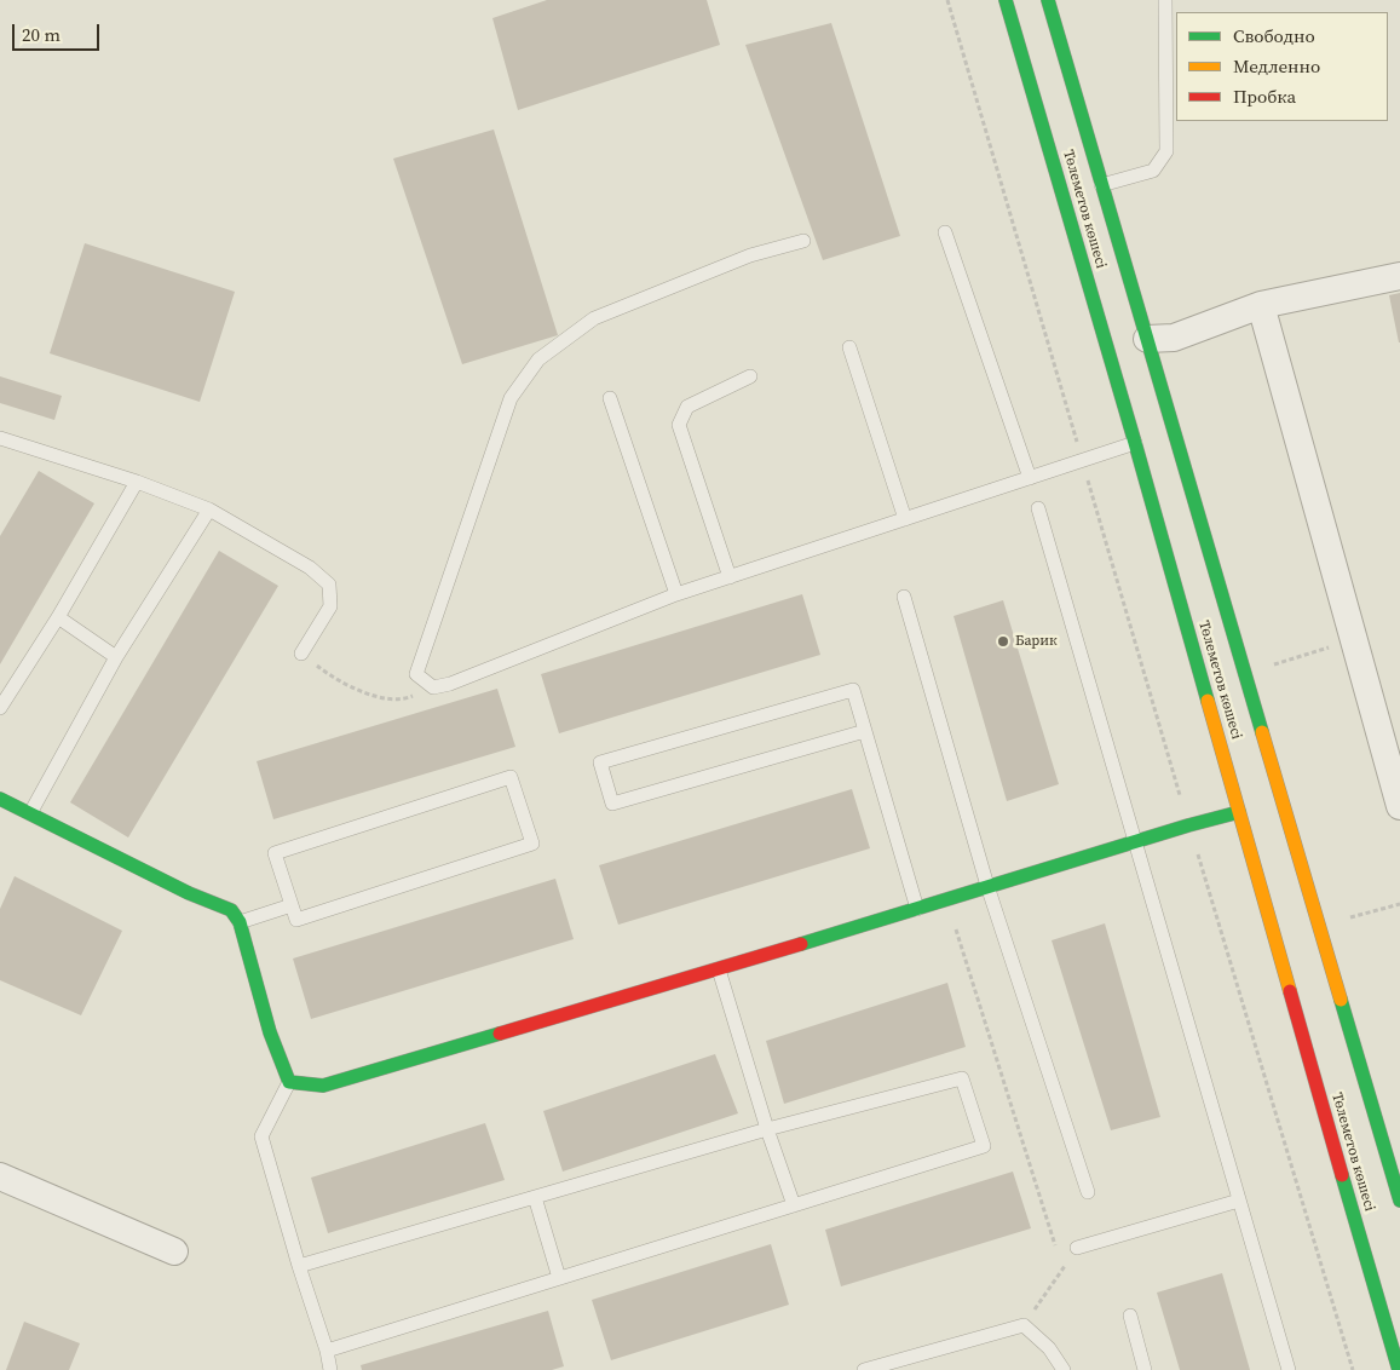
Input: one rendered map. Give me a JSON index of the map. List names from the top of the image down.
{
  "streets": {
    "main road": ["Төлеметов көшесі"]
  },
  "places": ["Барик"],
  "legend": ["Свободно", "Медленно", "Пробка"],
  "scale_bar": "20 m"
}
